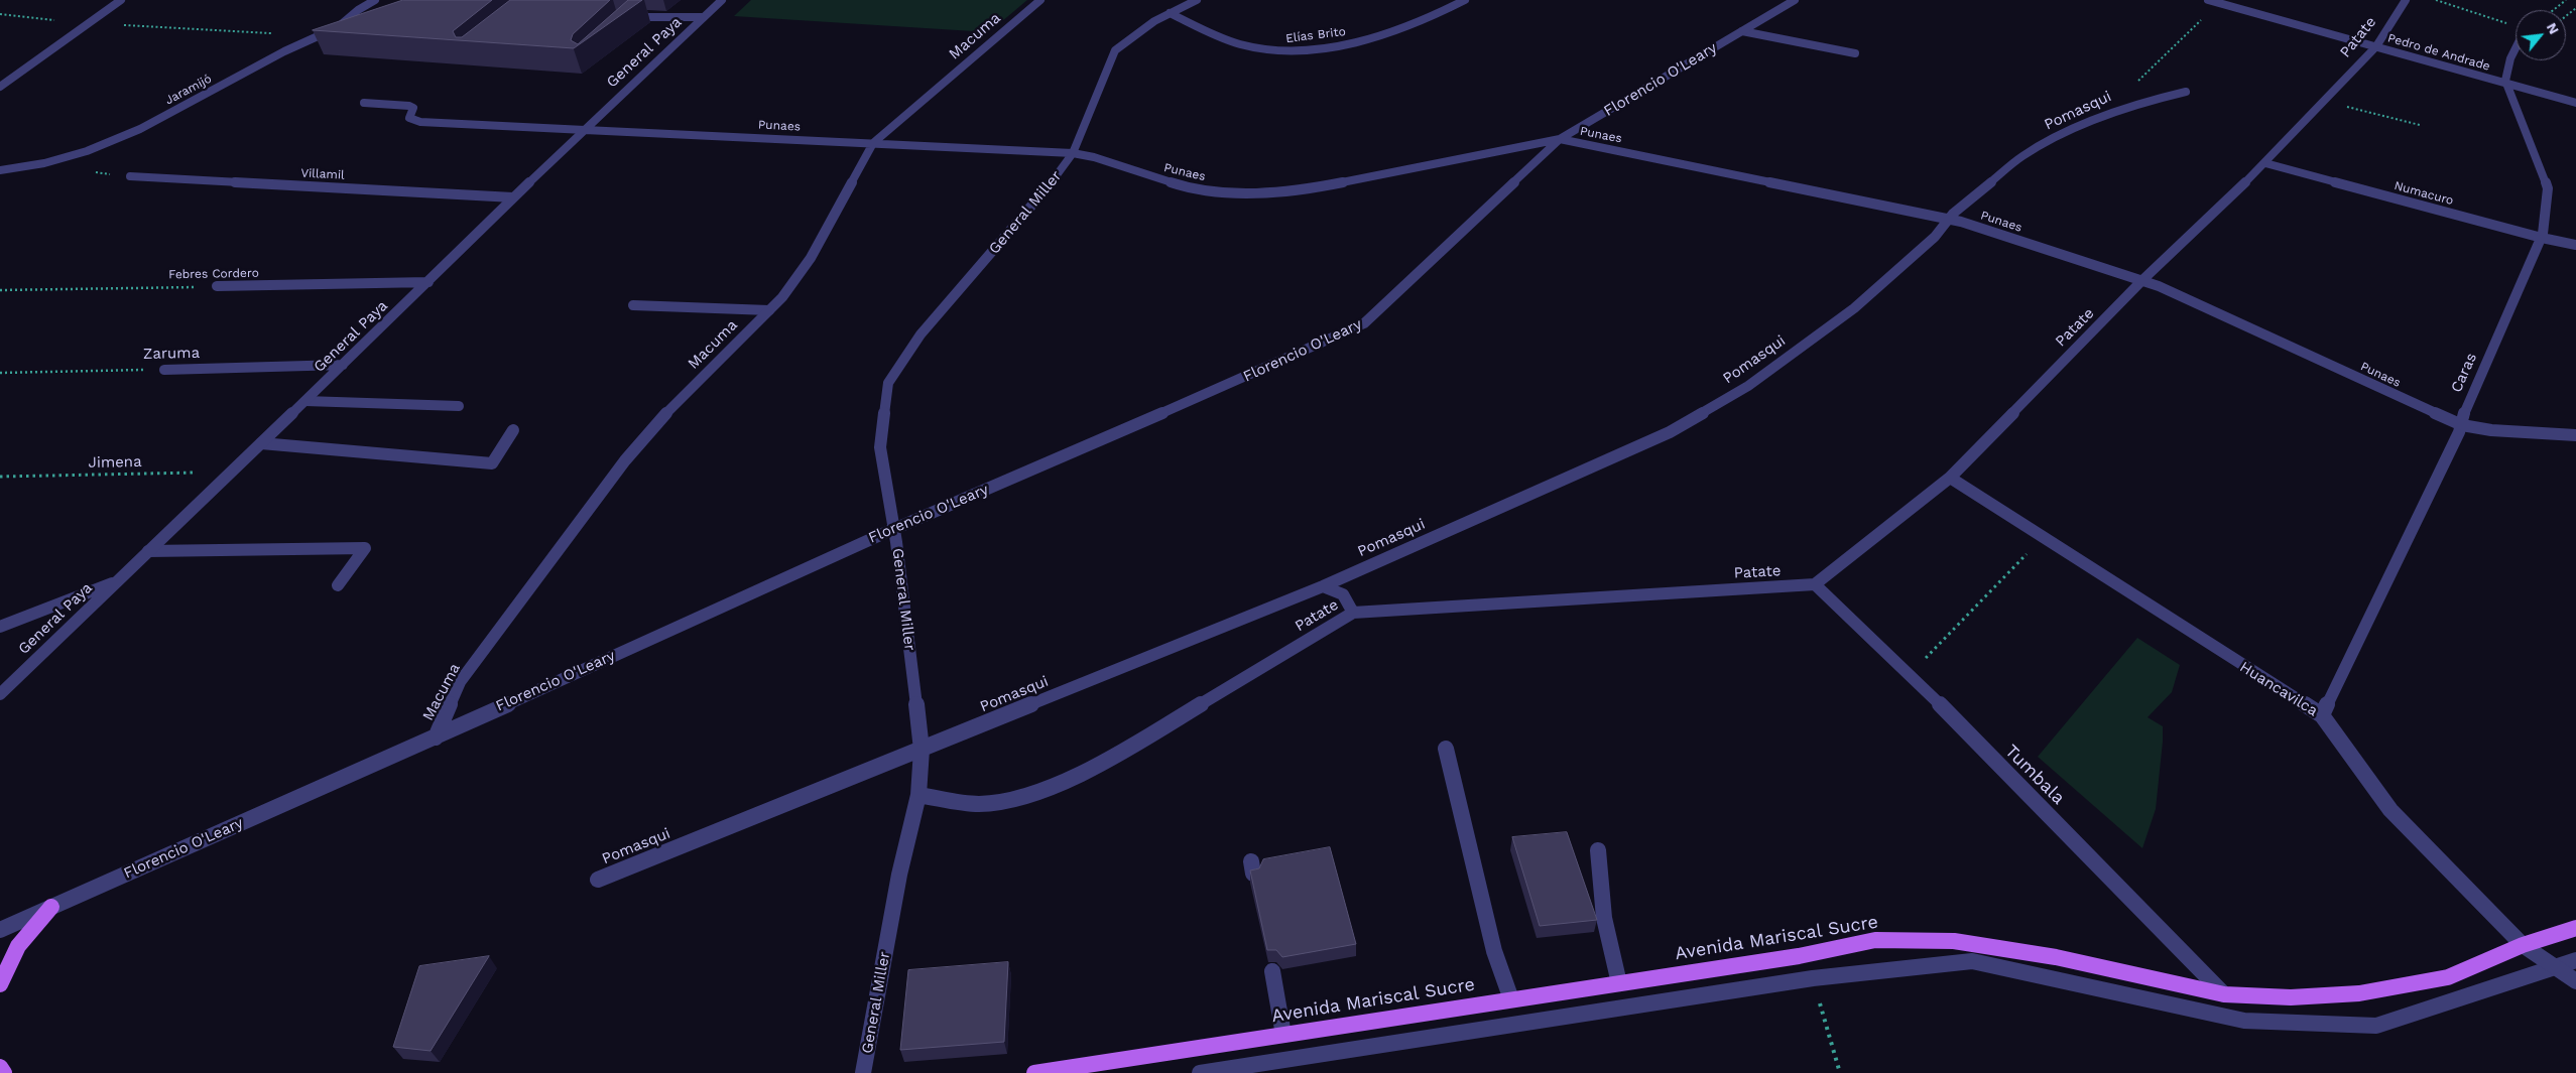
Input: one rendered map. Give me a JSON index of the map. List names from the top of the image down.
{
  "streets": {
    "main road": ["Avenida Mariscal Sucre"],
    "street": [
      "Elías Brito",
      "Macuma",
      "Patate",
      "General Paya",
      "Pedro de Andrade",
      "Florencio O'Leary",
      "Jaramijó",
      "Pomasqui",
      "Punaes",
      "Villamil",
      "Numacuro",
      "General Miller",
      "Febres Cordero",
      "Zaruma",
      "Caras",
      "Huancavilca",
      "Tumbala"
    ],
    "path": ["Jimena"]
  },
  "crossings": [
    ["Elías Brito", "General Miller"],
    ["Macuma", "Florencio O'Leary"],
    ["Macuma", "Punaes"],
    ["Patate", "Pedro de Andrade"],
    ["Patate", "Punaes"],
    ["Patate", "Numacuro"],
    ["Patate", "General Miller"],
    ["Patate", "Huancavilca"],
    ["Patate", "Tumbala"],
    ["General Paya", "Punaes"],
    ["General Paya", "Villamil"],
    ["General Paya", "Febres Cordero"],
    ["General Paya", "Zaruma"],
    ["General Paya", "Jimena"],
    ["Pedro de Andrade", "Pomasqui"],
    ["Pedro de Andrade", "Caras"],
    ["Florencio O'Leary", "Punaes"],
    ["Florencio O'Leary", "General Miller"],
    ["Pomasqui", "Punaes"],
    ["Pomasqui", "General Miller"],
    ["Punaes", "General Miller"],
    ["Punaes", "Caras"],
    ["Numacuro", "Caras"],
    ["Caras", "Huancavilca"],
    ["Huancavilca", "Avenida Mariscal Sucre"],
    ["Tumbala", "Avenida Mariscal Sucre"]
  ],
  "north": "top right"
}
